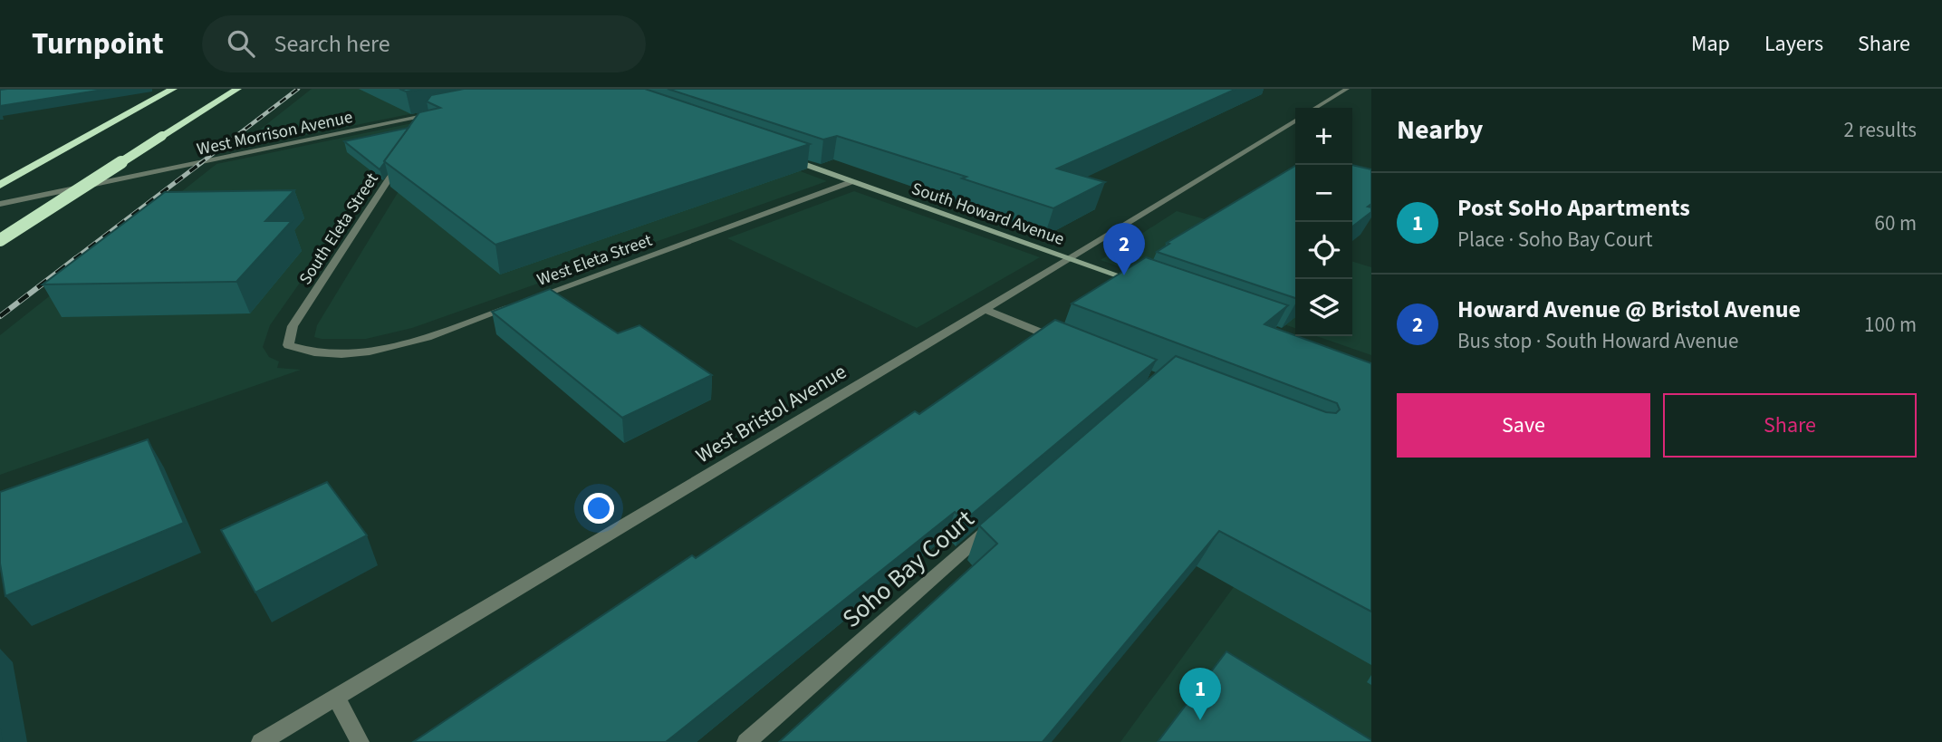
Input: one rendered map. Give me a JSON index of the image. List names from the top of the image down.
{
  "streets": {
    "main road": ["South Howard Avenue"],
    "street": [
      "West Morrison Avenue",
      "South Eleta Street",
      "West Eleta Street",
      "West Bristol Avenue",
      "Soho Bay Court"
    ]
  },
  "crossings": [
    ["South Howard Avenue", "West Eleta Street"],
    ["South Howard Avenue", "West Bristol Avenue"],
    ["South Eleta Street", "West Eleta Street"]
  ],
  "page": {
    "header": "Turnpoint",
    "search": "Search here",
    "nav": ["Map", "Layers", "Share"],
    "heading": ["Nearby", "2 results"],
    "map_buttons": ["+", "−"],
    "list": [
      {
        "mark": "1",
        "name": "Post SoHo Apartments",
        "note": "Place · Soho Bay Court",
        "value": "60 m"
      },
      {
        "mark": "2",
        "name": "Howard Avenue @ Bristol Avenue",
        "note": "Bus stop · South Howard Avenue",
        "value": "100 m"
      }
    ],
    "pins": ["2", "1"],
    "buttons": ["Save", "Share"]
  }
}
